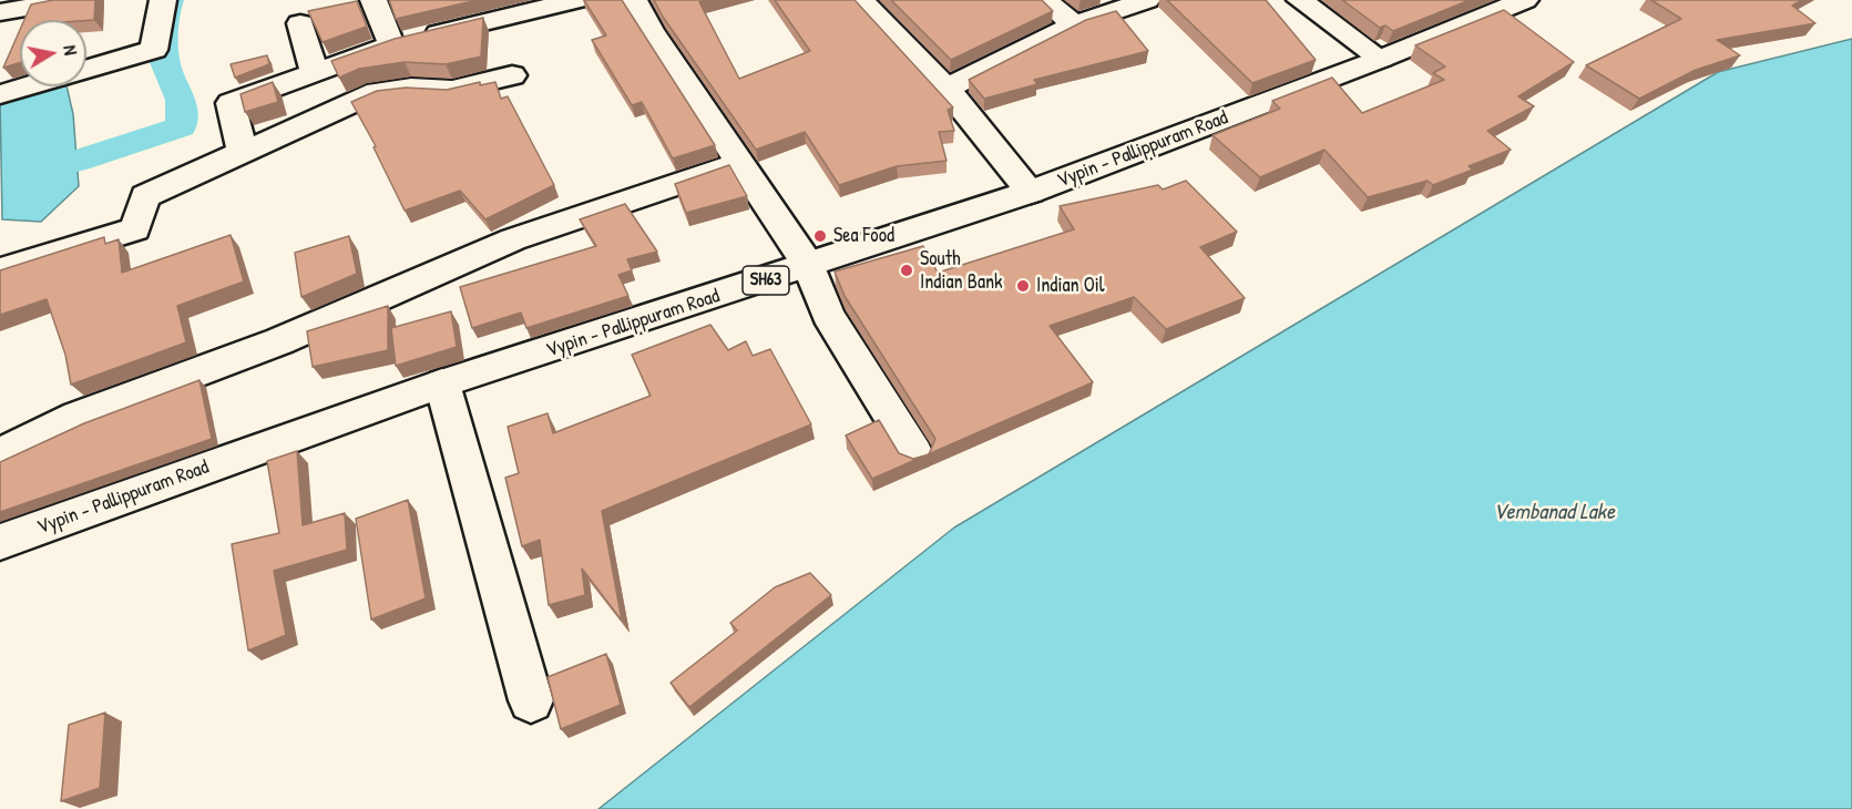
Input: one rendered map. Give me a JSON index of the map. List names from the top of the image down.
{
  "streets": {
    "street": ["Vypin - Pallippuram Road", "SH63"]
  },
  "water": ["Vembanad Lake"],
  "places": ["Sea Food", "South Indian Bank", "Indian Oil"],
  "north": "right"
}
